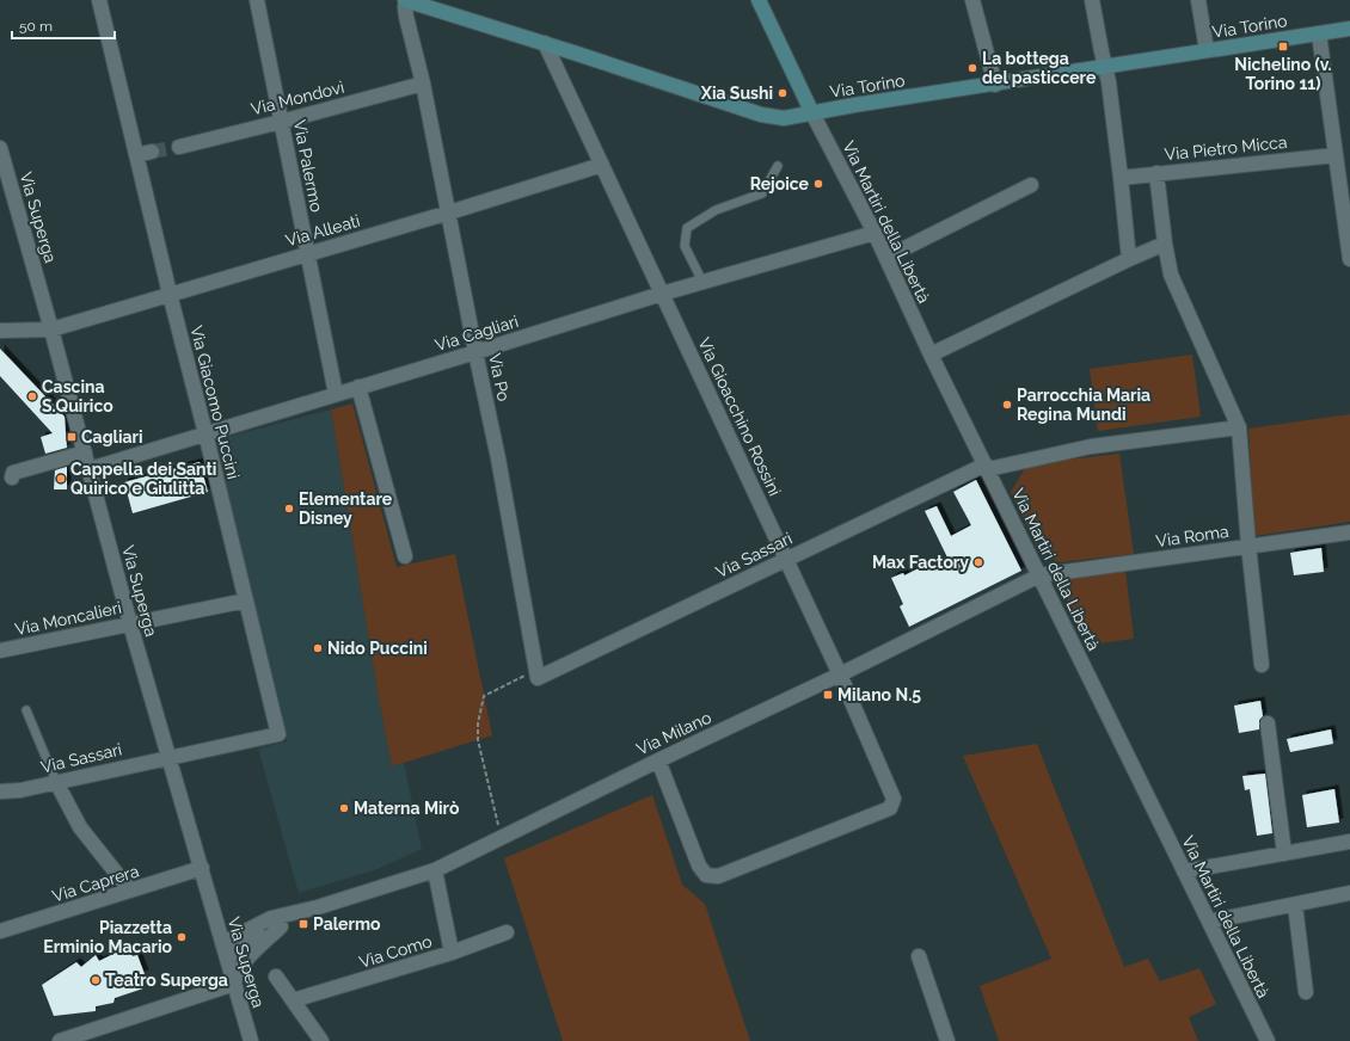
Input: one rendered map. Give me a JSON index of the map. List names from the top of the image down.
{
  "streets": {
    "main road": ["Via Torino"],
    "street": [
      "Via Mondovì",
      "Via Pietro Micca",
      "Via Palermo",
      "Via Superga",
      "Via Martiri della Libertà",
      "Via Alleati",
      "Via Cagliari",
      "Via Po",
      "Via Giacomo Puccini",
      "Via Gioacchino Rossini",
      "Via Roma",
      "Via Sassari",
      "Via Moncalieri",
      "Via Milano",
      "Via Caprera",
      "Via Como"
    ]
  },
  "crossings": [
    ["Via Torino", "Via Martiri della Libertà"],
    ["Via Torino", "Via Po"],
    ["Via Torino", "Via Gioacchino Rossini"],
    ["Via Mondovì", "Via Palermo"],
    ["Via Mondovì", "Via Po"],
    ["Via Palermo", "Via Alleati"],
    ["Via Palermo", "Via Cagliari"],
    ["Via Superga", "Via Alleati"],
    ["Via Superga", "Via Cagliari"],
    ["Via Superga", "Via Giacomo Puccini"],
    ["Via Superga", "Via Sassari"],
    ["Via Superga", "Via Moncalieri"],
    ["Via Superga", "Via Milano"],
    ["Via Superga", "Via Caprera"],
    ["Via Martiri della Libertà", "Via Cagliari"],
    ["Via Martiri della Libertà", "Via Roma"],
    ["Via Martiri della Libertà", "Via Sassari"],
    ["Via Martiri della Libertà", "Via Milano"],
    ["Via Alleati", "Via Po"],
    ["Via Alleati", "Via Giacomo Puccini"],
    ["Via Alleati", "Via Gioacchino Rossini"],
    ["Via Cagliari", "Via Po"],
    ["Via Cagliari", "Via Giacomo Puccini"],
    ["Via Cagliari", "Via Gioacchino Rossini"],
    ["Via Po", "Via Sassari"],
    ["Via Giacomo Puccini", "Via Sassari"],
    ["Via Giacomo Puccini", "Via Moncalieri"],
    ["Via Gioacchino Rossini", "Via Sassari"],
    ["Via Gioacchino Rossini", "Via Milano"],
    ["Via Roma", "Via Milano"]
  ],
  "places": {
    "transit": [
      "Nichelino (v. Torino 11)",
      "Cagliari",
      "Milano N.5",
      "Palermo"
    ],
    "other": [
      "La bottega del pasticcere",
      "Xia Sushi",
      "Rejoice",
      "Cascina S.Quirico",
      "Parrocchia Maria Regina Mundi",
      "Cappella dei Santi Quirico e Giulitta",
      "Elementare Disney",
      "Max Factory",
      "Nido Puccini",
      "Materna Mirò",
      "Piazzetta Erminio Macario",
      "Teatro Superga"
    ]
  },
  "scale_bar": "50 m"
}
